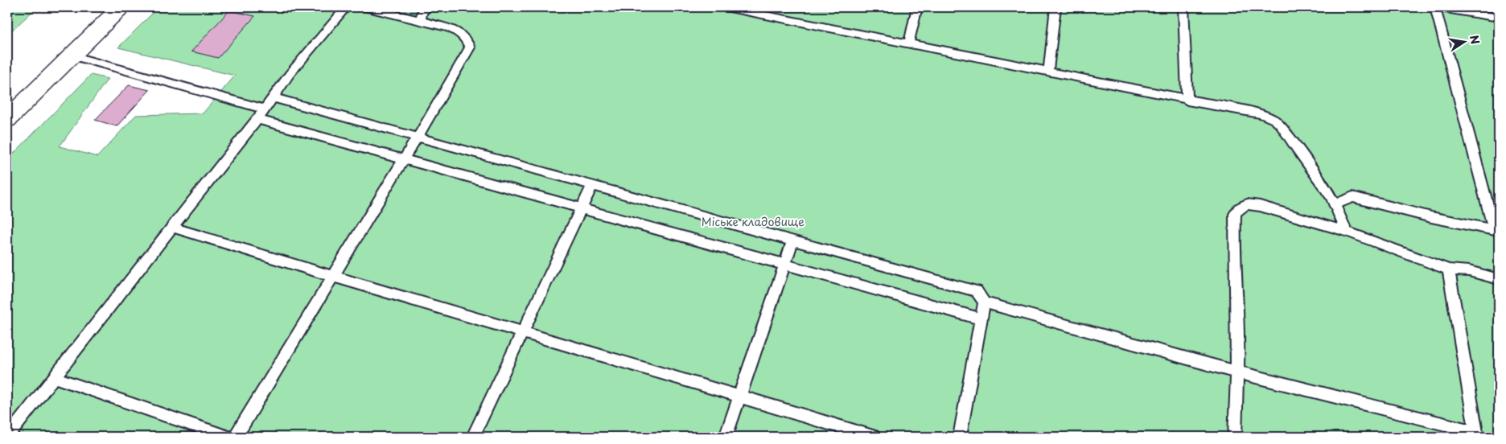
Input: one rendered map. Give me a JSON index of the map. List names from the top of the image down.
{
  "parks": ["Міське кладовище"],
  "north": "right"
}
